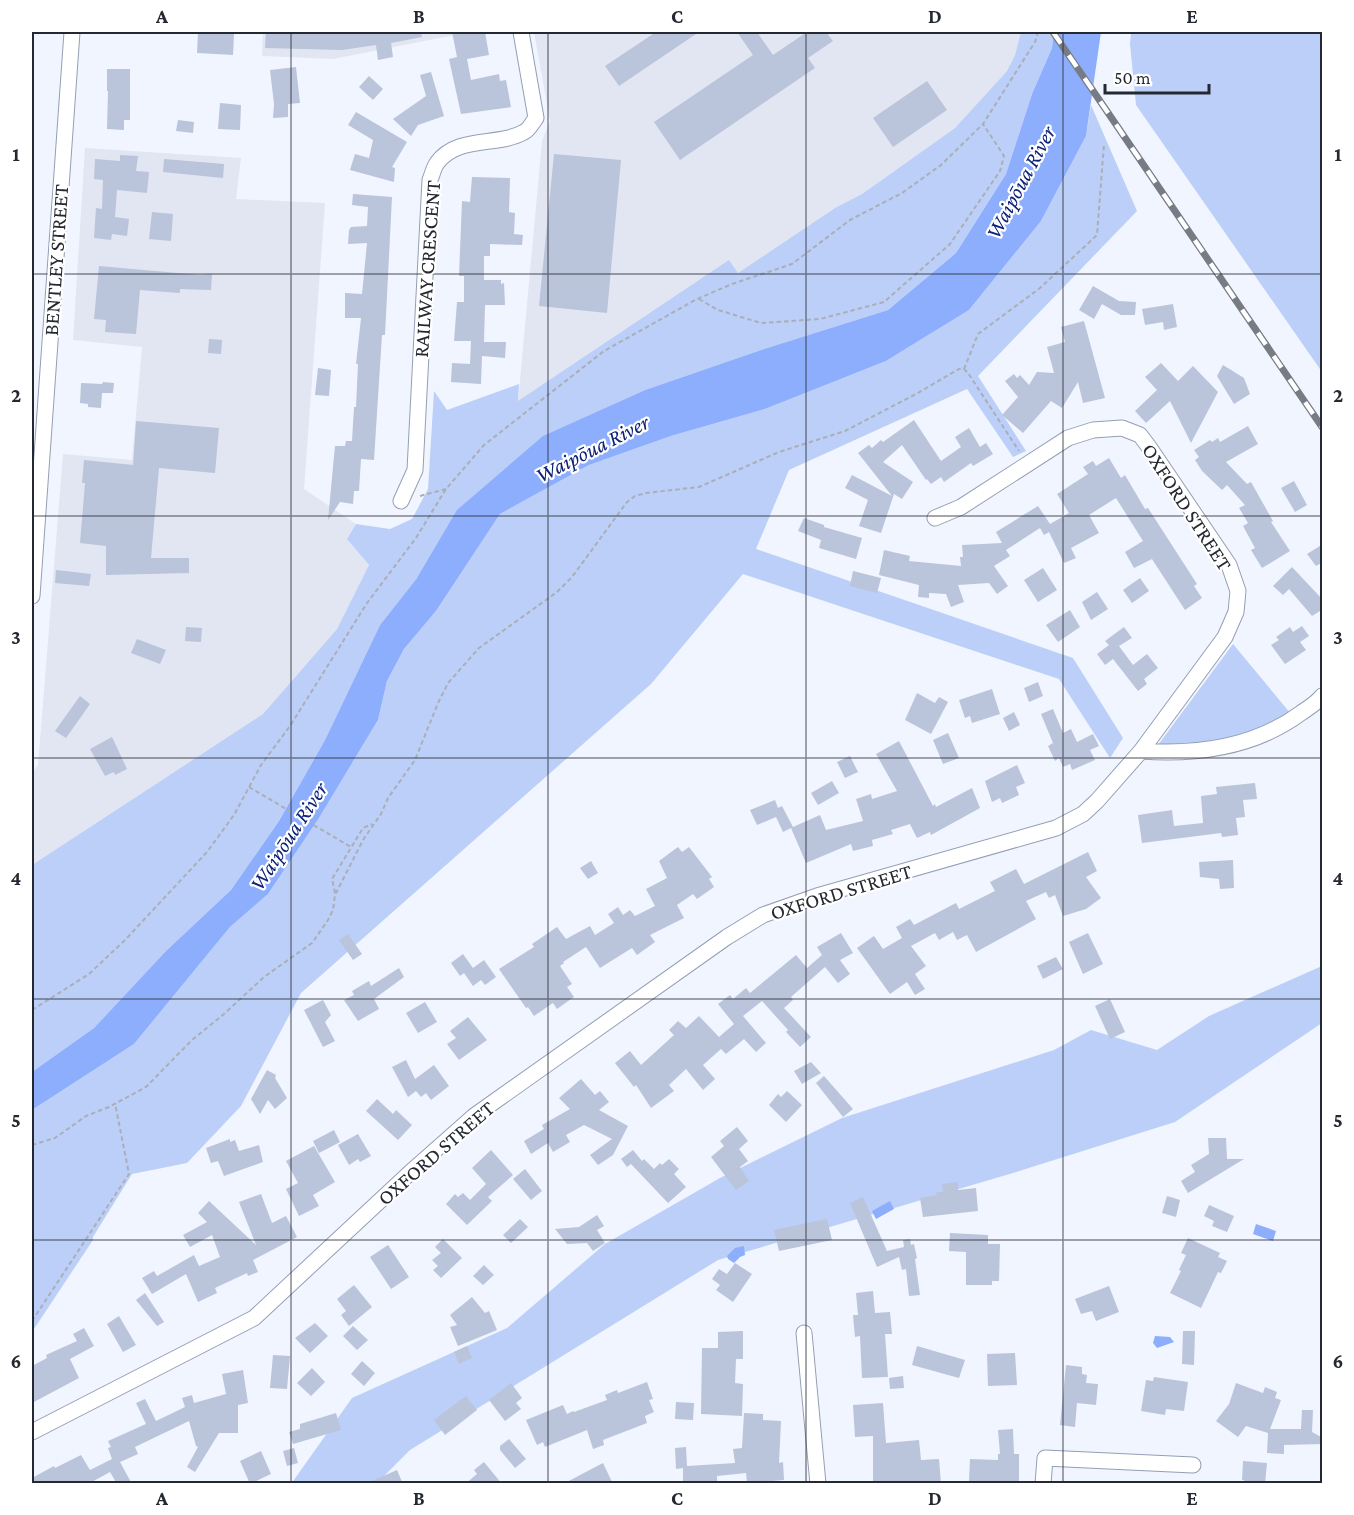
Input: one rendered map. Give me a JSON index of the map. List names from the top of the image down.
{
  "streets": {
    "street": ["BENTLEY STREET", "RAILWAY CRESCENT", "OXFORD STREET"]
  },
  "water": ["Waipōua River"],
  "scale_bar": "50 m",
  "grid": {
    "columns": [
      "A",
      "B",
      "C",
      "D",
      "E"
    ],
    "rows": [
      "1",
      "2",
      "3",
      "4",
      "5",
      "6"
    ]
  }
}
